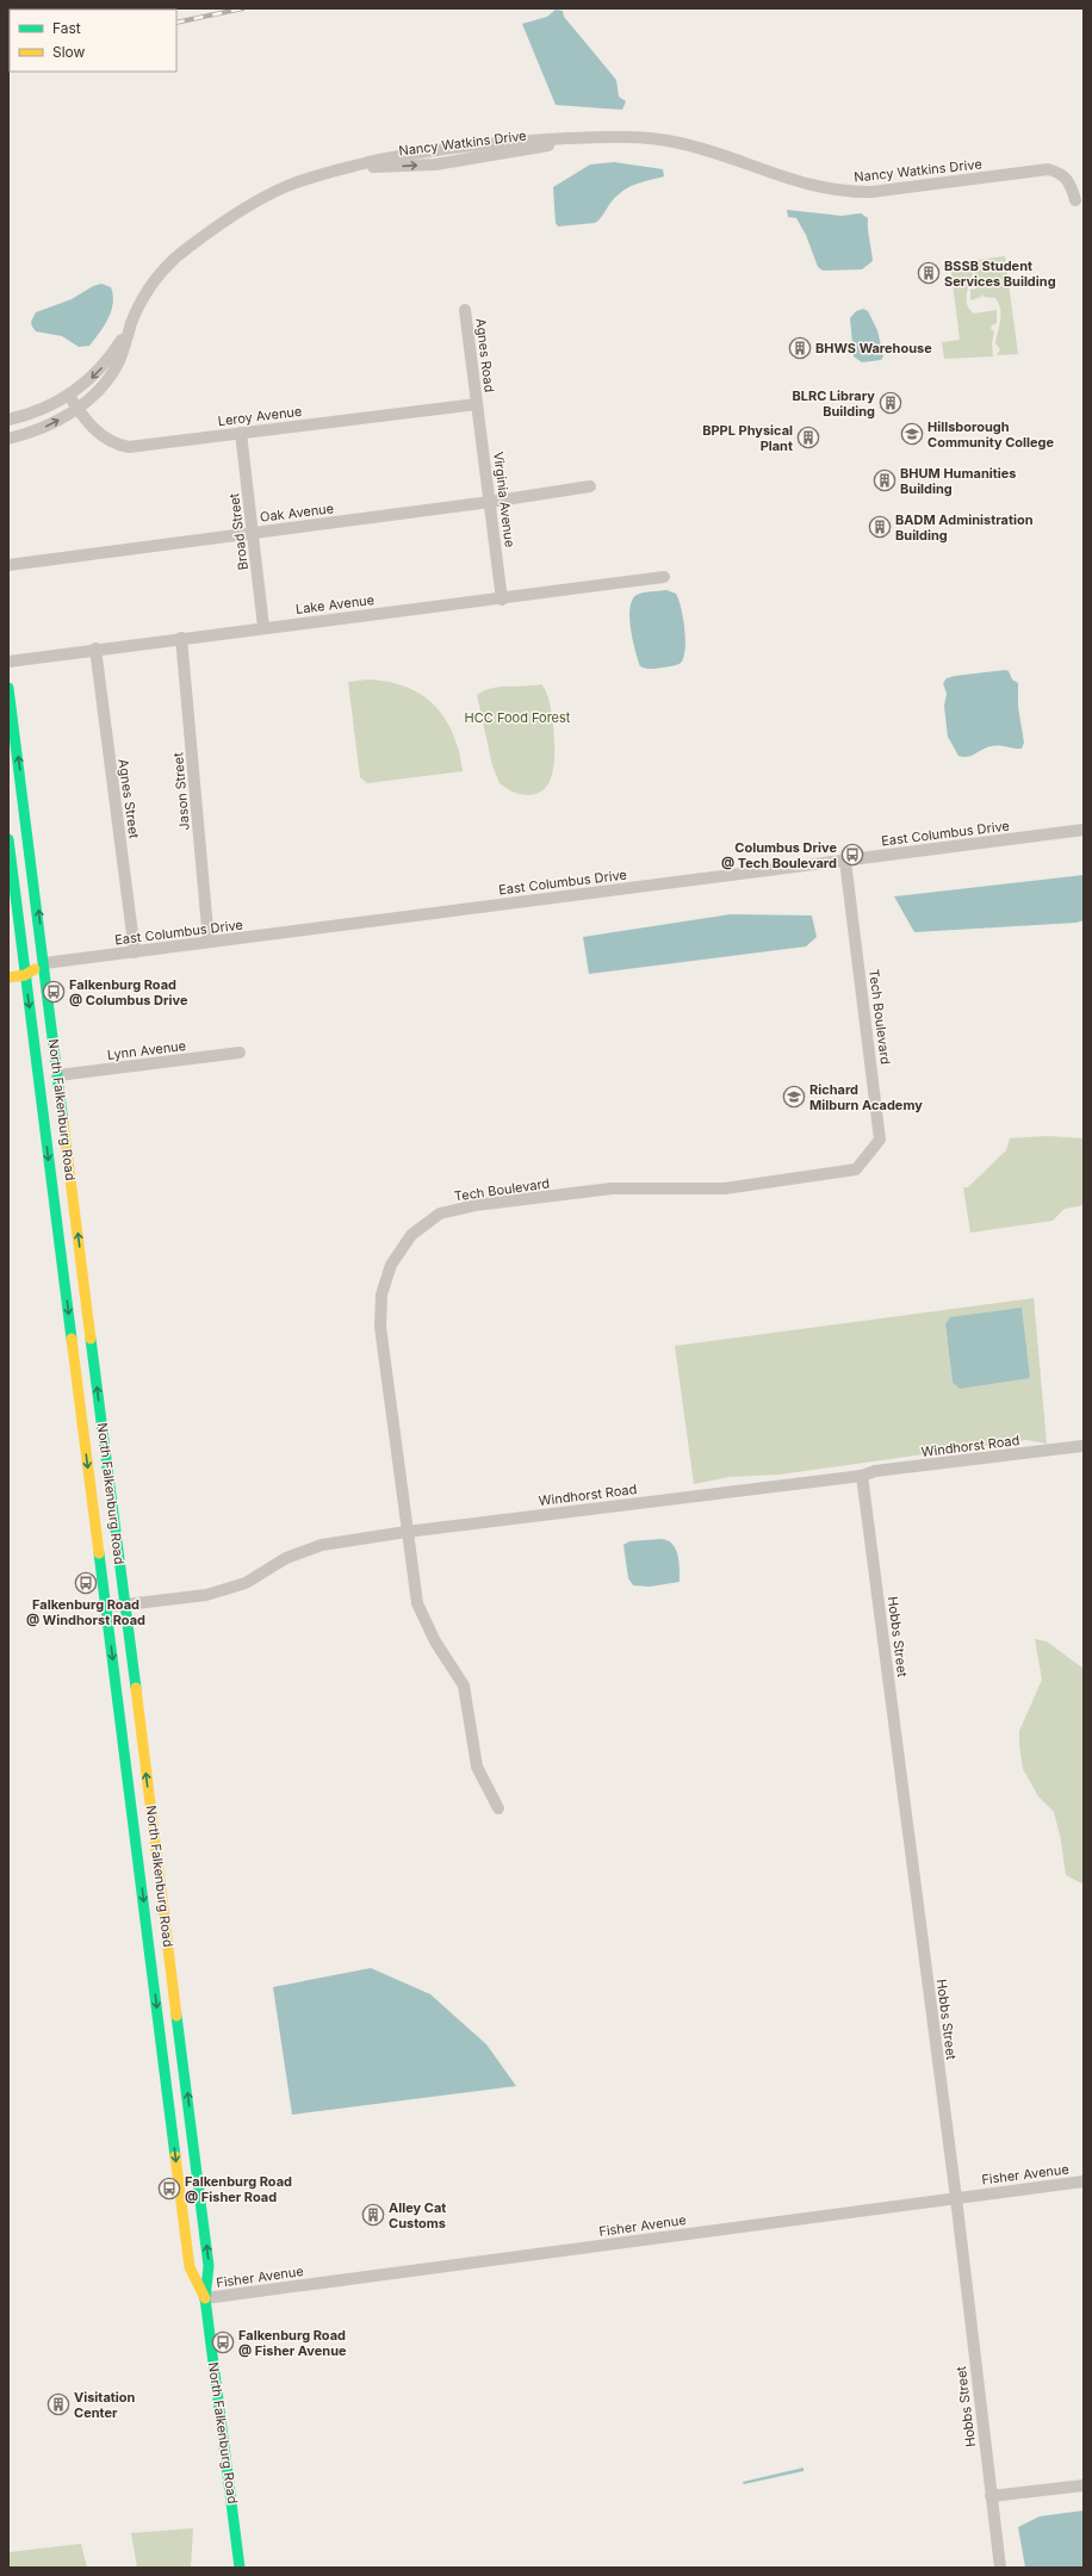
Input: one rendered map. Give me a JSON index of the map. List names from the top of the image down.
{
  "streets": {
    "street": [
      "Nancy Watkins Drive",
      "Agnes Road",
      "Leroy Avenue",
      "Virginia Avenue",
      "Oak Avenue",
      "Broad Street",
      "Lake Avenue",
      "Jason Street",
      "Agnes Street",
      "East Columbus Drive",
      "Tech Boulevard",
      "Lynn Avenue",
      "North Falkenburg Road",
      "Windhorst Road",
      "Hobbs Street",
      "Fisher Avenue"
    ]
  },
  "crossings": [
    ["Nancy Watkins Drive", "Leroy Avenue"],
    ["Agnes Road", "Leroy Avenue"],
    ["Agnes Road", "Virginia Avenue"],
    ["Leroy Avenue", "Virginia Avenue"],
    ["Leroy Avenue", "Broad Street"],
    ["Virginia Avenue", "Oak Avenue"],
    ["Virginia Avenue", "Lake Avenue"],
    ["Oak Avenue", "Broad Street"],
    ["Broad Street", "Lake Avenue"],
    ["Lake Avenue", "Jason Street"],
    ["Lake Avenue", "Agnes Street"],
    ["Jason Street", "East Columbus Drive"],
    ["Agnes Street", "East Columbus Drive"],
    ["East Columbus Drive", "Tech Boulevard"],
    ["East Columbus Drive", "North Falkenburg Road"],
    ["Tech Boulevard", "Windhorst Road"],
    ["Lynn Avenue", "North Falkenburg Road"],
    ["North Falkenburg Road", "Windhorst Road"],
    ["North Falkenburg Road", "Fisher Avenue"],
    ["Windhorst Road", "Hobbs Street"],
    ["Hobbs Street", "Fisher Avenue"]
  ],
  "parks": ["HCC Food Forest"],
  "places": {
    "building": [
      "BSSB Student Services Building",
      "BHWS Warehouse",
      "BLRC Library Building",
      "BPPL Physical Plant",
      "BHUM Humanities Building",
      "BADM Administration Building",
      "Alley Cat Customs",
      "Visitation Center"
    ],
    "school or university": ["Hillsborough Community College", "Richard Milburn Academy"],
    "bus stop": [
      "Columbus Drive @ Tech Boulevard",
      "Falkenburg Road @ Columbus Drive",
      "Falkenburg Road @ Windhorst Road",
      "Falkenburg Road @ Fisher Road",
      "Falkenburg Road @ Fisher Avenue"
    ]
  },
  "legend": ["Fast", "Slow"]
}
